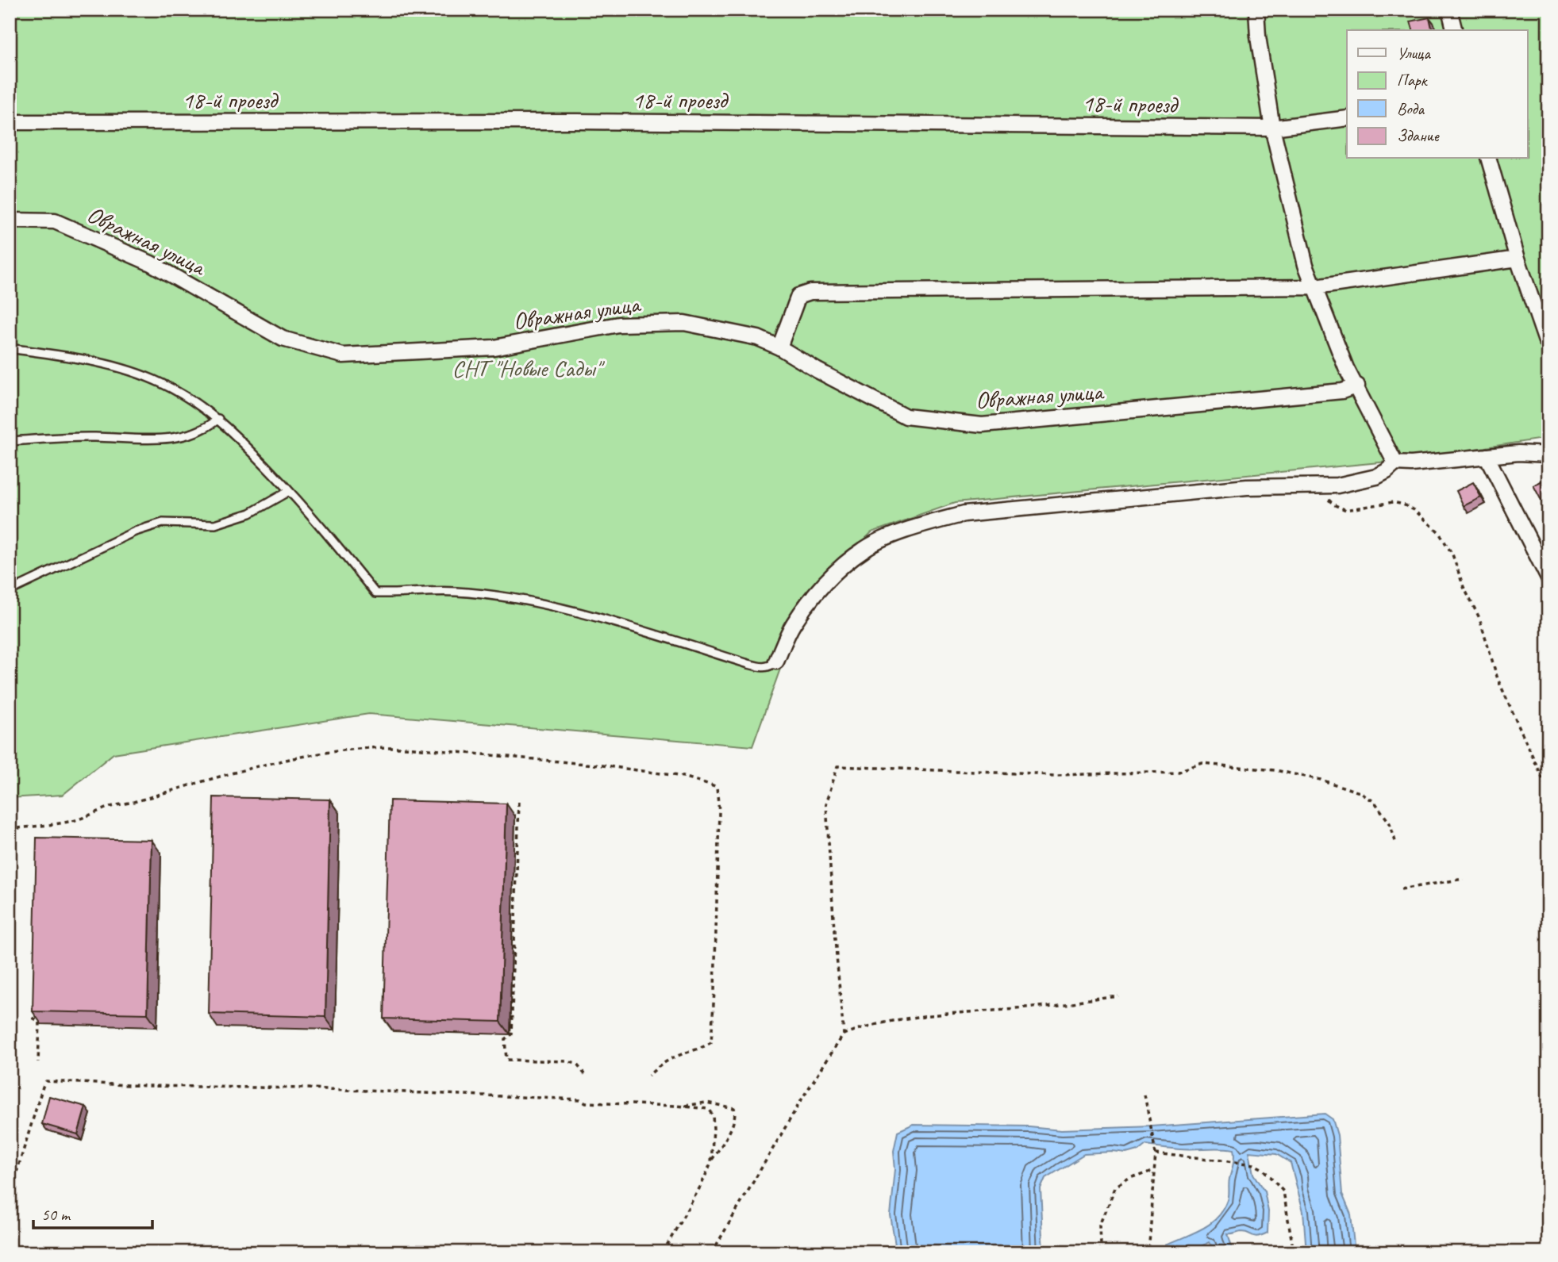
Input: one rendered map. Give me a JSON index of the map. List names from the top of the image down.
{
  "streets": {
    "street": ["18-й проезд", "Овражная улица"]
  },
  "parks": ["СНТ \"Новые Сады\""],
  "legend": [
    "Улица",
    "Парк",
    "Вода",
    "Здание"
  ],
  "scale_bar": "50 m"
}
